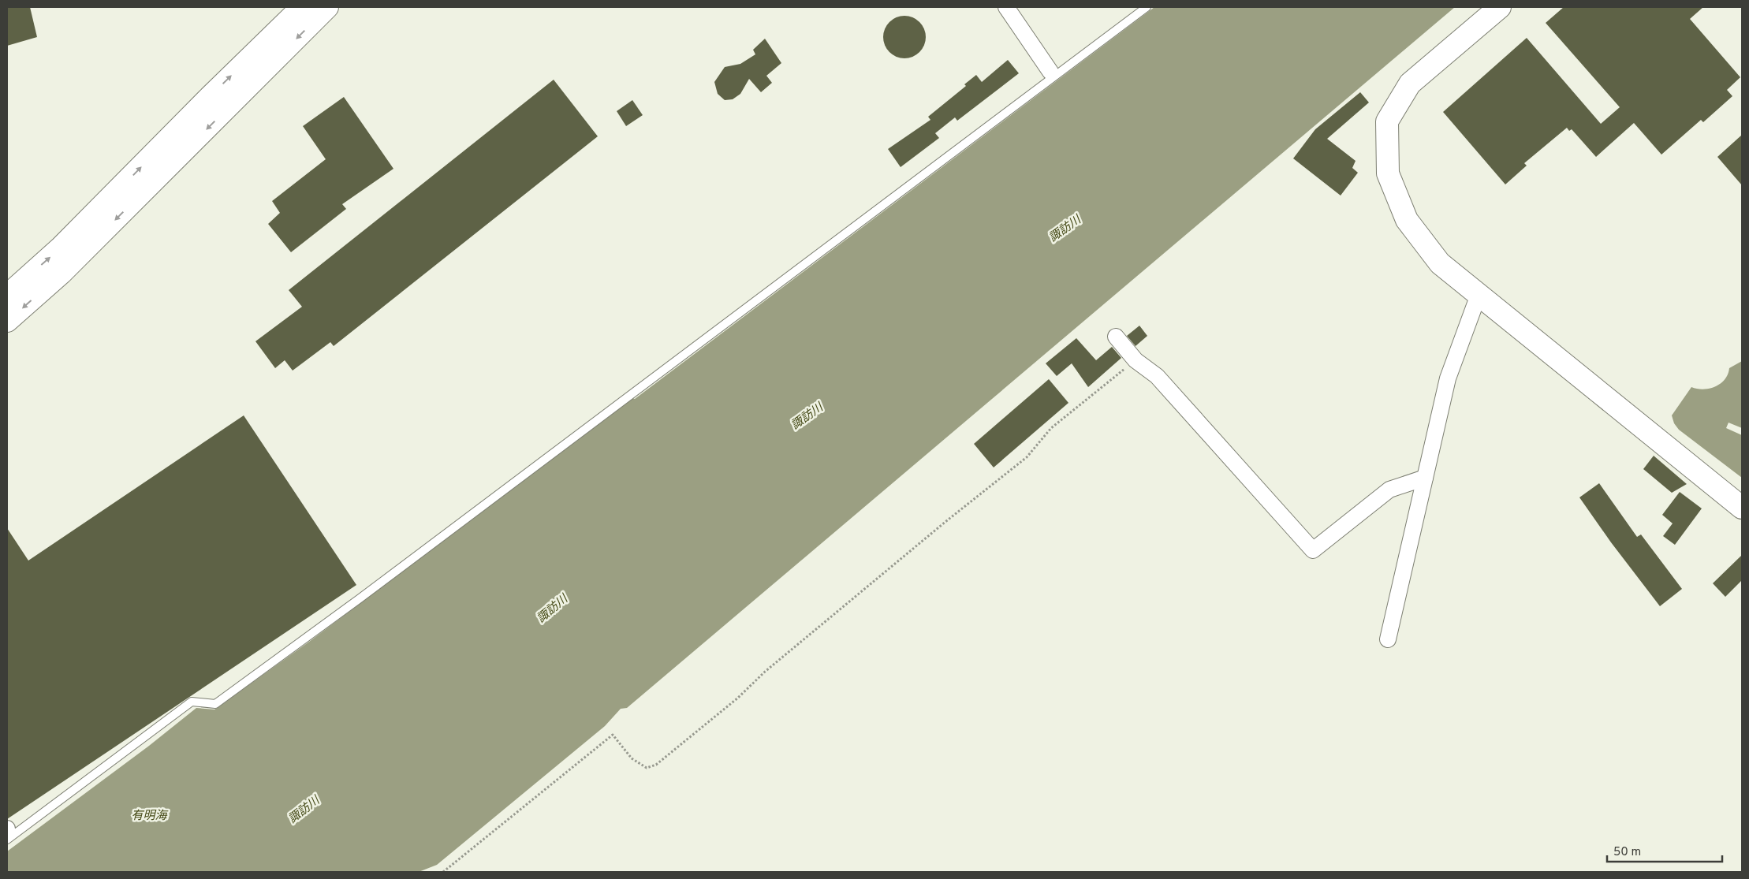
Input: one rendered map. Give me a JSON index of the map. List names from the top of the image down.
{
  "water": ["諏訪川", "有明海"],
  "scale_bar": "50 m"
}
